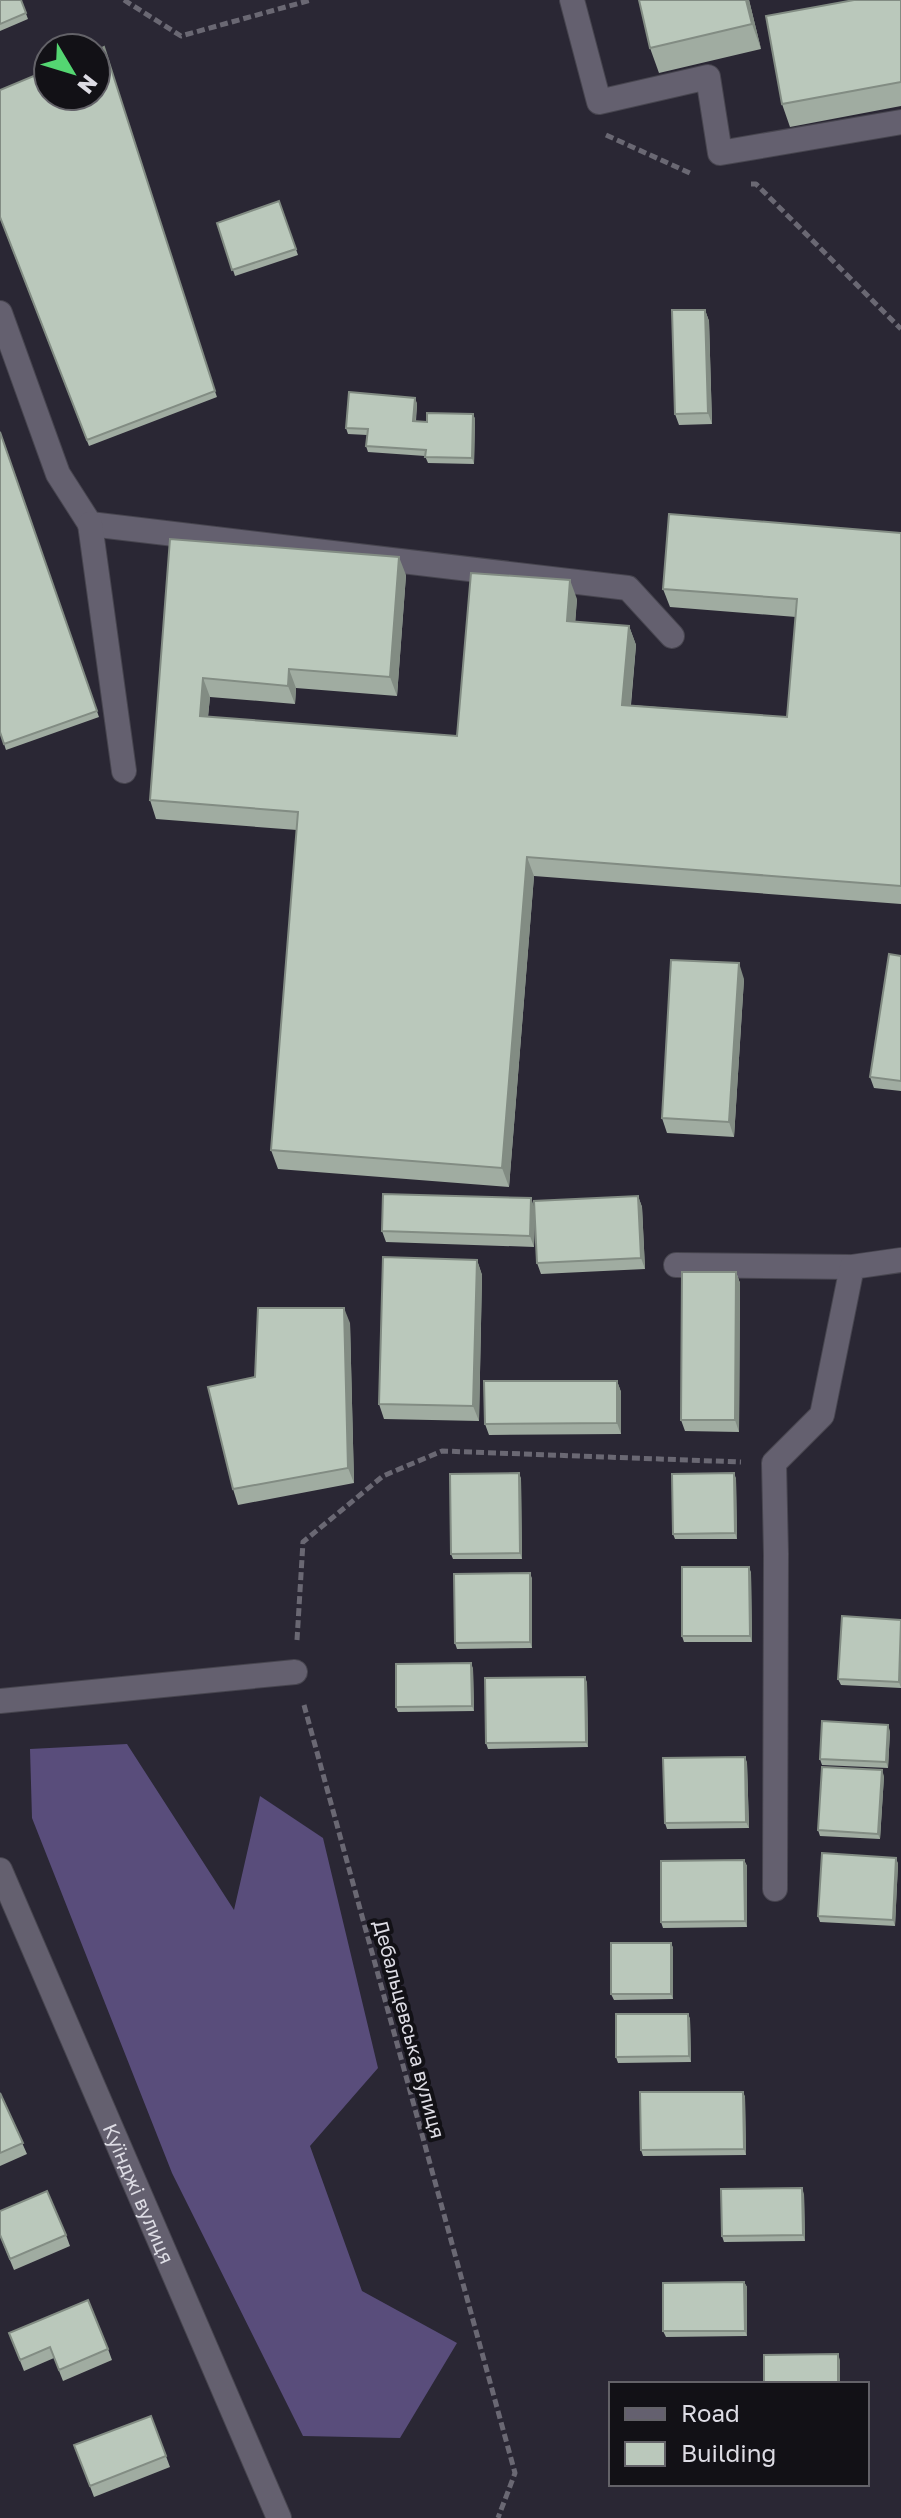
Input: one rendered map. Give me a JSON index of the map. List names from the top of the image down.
{
  "streets": {
    "street": ["Куїнджі вулиця"],
    "path": ["Дебальцевська вулиця"]
  },
  "legend": ["Road", "Building"],
  "north": "bottom right"
}
